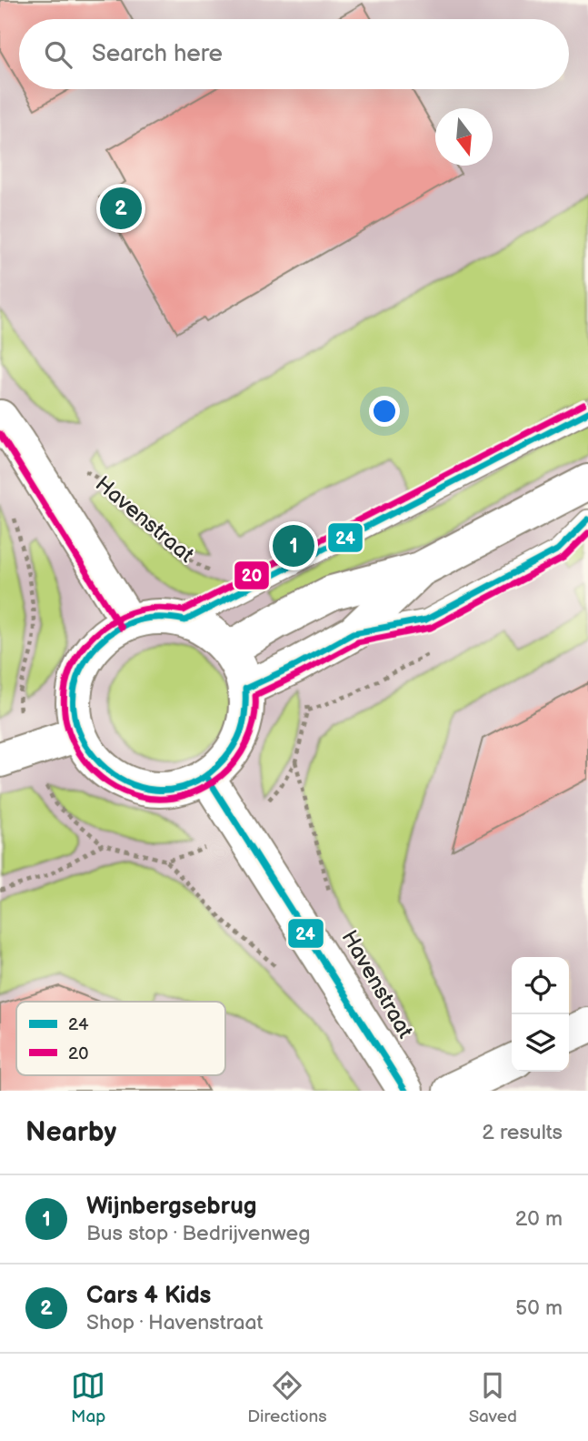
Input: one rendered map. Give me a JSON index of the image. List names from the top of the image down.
{
  "streets": {
    "main road": ["Havenstraat"]
  },
  "lines": ["transit line 20", "transit line 24"],
  "legend": ["24", "20"],
  "north": "bottom",
  "page": {
    "search": "Search here",
    "pins": ["2", "1"],
    "heading": ["Nearby", "2 results"],
    "list": [
      {
        "mark": "1",
        "name": "Wijnbergsebrug",
        "note": "Bus stop · Bedrijvenweg",
        "value": "20 m"
      },
      {
        "mark": "2",
        "name": "Cars 4 Kids",
        "note": "Shop · Havenstraat",
        "value": "50 m"
      }
    ],
    "nav": ["Map", "Directions", "Saved"]
  }
}
